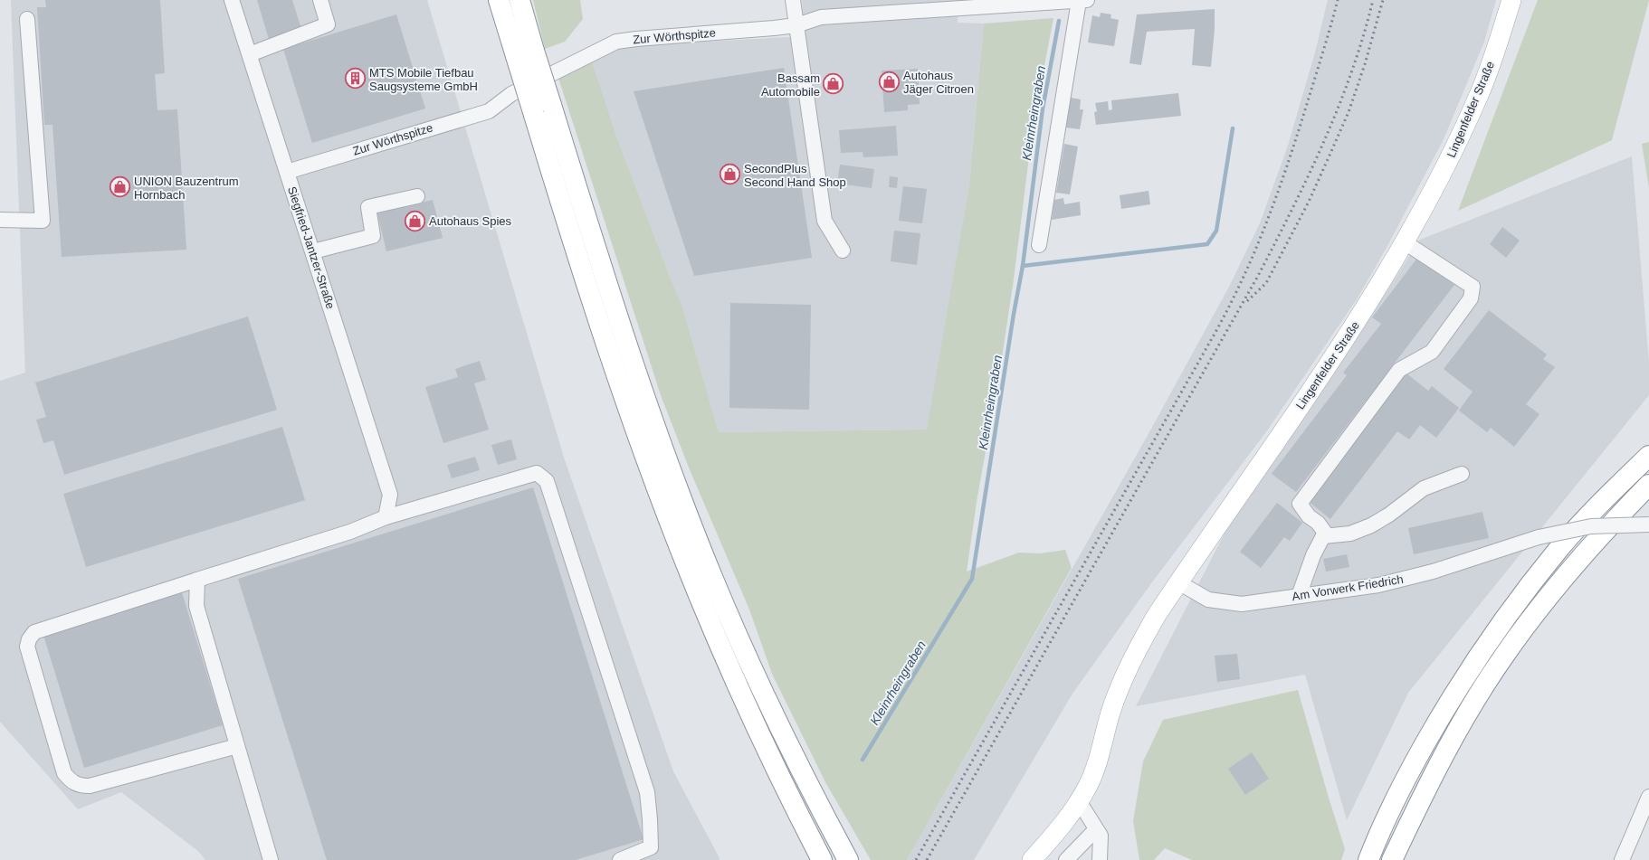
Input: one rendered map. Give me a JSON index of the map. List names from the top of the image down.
{
  "streets": {
    "main road": ["Lingenfelder Straße"],
    "street": ["Zur Wörthspitze", "Siegfried-Jantzer-Straße", "Am Vorwerk Friedrich"]
  },
  "crossings": [
    ["Zur Wörthspitze", "Siegfried-Jantzer-Straße"],
    ["Lingenfelder Straße", "Am Vorwerk Friedrich"]
  ],
  "water": ["Kleinrheingraben"],
  "places": {
    "building": ["MTS Mobile Tiefbau Saugsysteme GmbH"],
    "shop": [
      "Autohaus Jäger Citroen",
      "Bassam Automobile",
      "SecondPlus Second Hand Shop",
      "UNION Bauzentrum Hornbach",
      "Autohaus Spies"
    ]
  }
}
